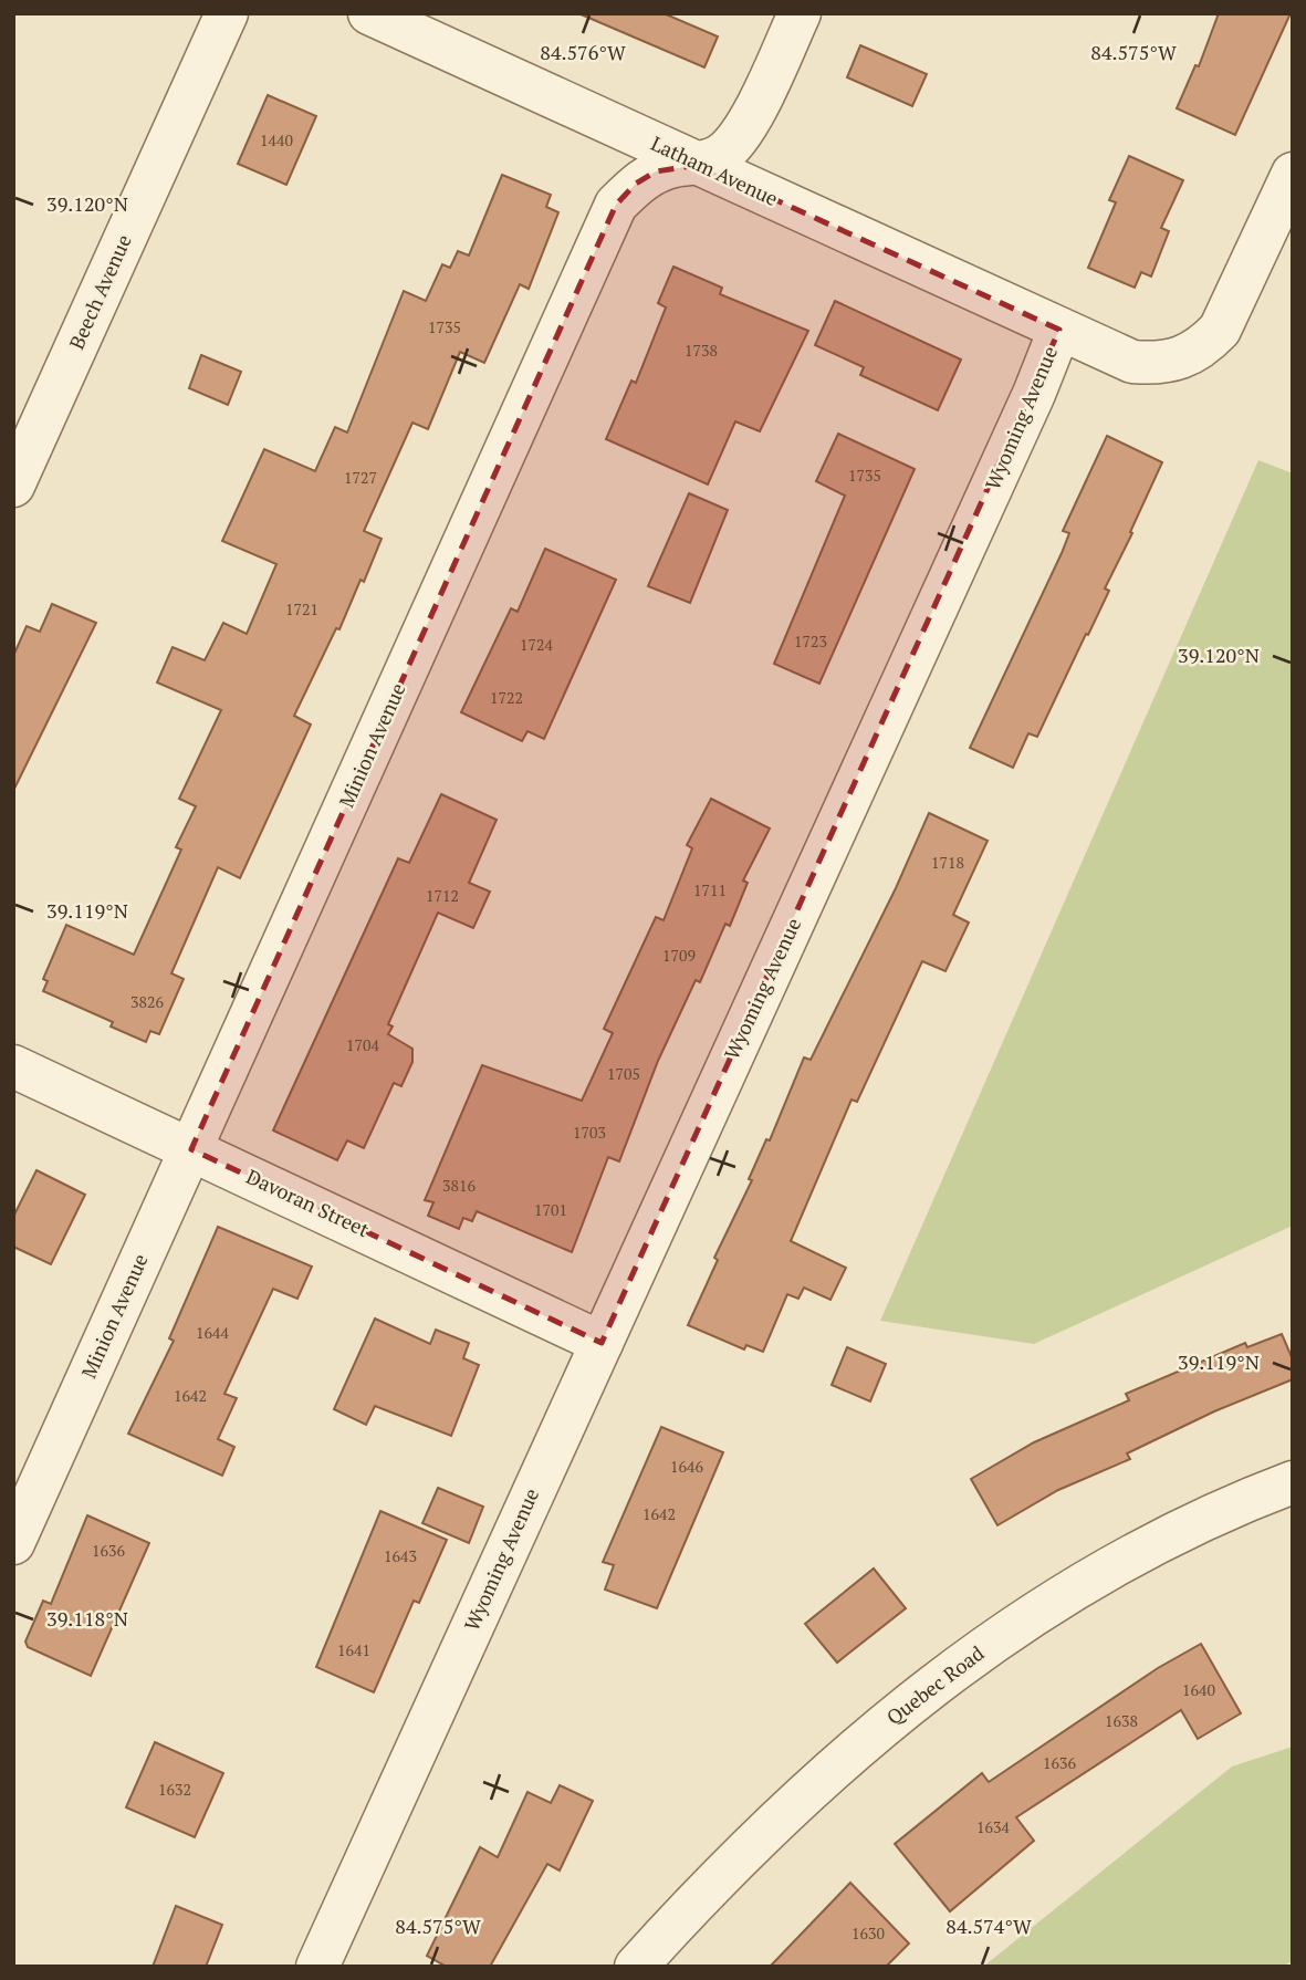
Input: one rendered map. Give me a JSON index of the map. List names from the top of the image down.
{
  "streets": {
    "street": [
      "Latham Avenue",
      "Beech Avenue",
      "Wyoming Avenue",
      "Minion Avenue",
      "Davoran Street",
      "Quebec Road"
    ]
  },
  "crossings": [
    ["Latham Avenue", "Wyoming Avenue"],
    ["Latham Avenue", "Minion Avenue"],
    ["Wyoming Avenue", "Davoran Street"],
    ["Minion Avenue", "Davoran Street"]
  ],
  "house_numbers": [
    "1440",
    "1735",
    "1738",
    "1735",
    "1727",
    "1721",
    "1723",
    "1724",
    "1722",
    "1718",
    "1711",
    "1712",
    "1709",
    "3826",
    "1704",
    "1705",
    "1703",
    "3816",
    "1701",
    "1644",
    "1642",
    "1646",
    "1642",
    "1636",
    "1643",
    "1641",
    "1640",
    "1638",
    "1636",
    "1632",
    "1634",
    "1630"
  ],
  "coordinates": [
    "84.576°W",
    "84.575°W",
    "39.120°N",
    "39.119°N",
    "39.118°N",
    "84.574°W"
  ]
}
